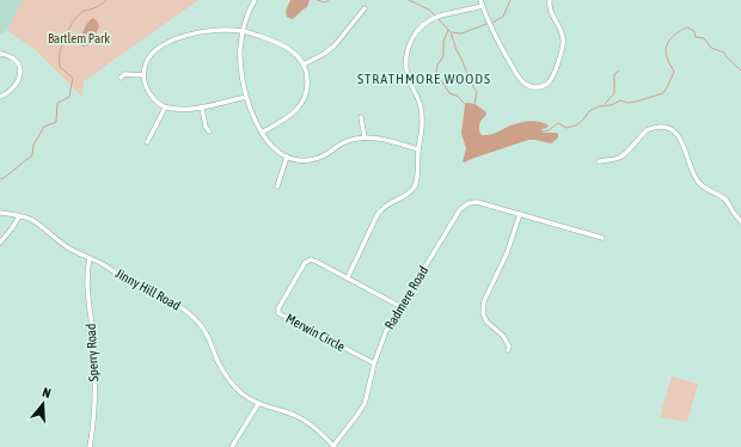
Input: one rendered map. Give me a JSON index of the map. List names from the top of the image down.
{
  "streets": {
    "street": [
      "Jinny Hill Road",
      "Radmere Road",
      "Merwin Circle",
      "Sperry Road"
    ]
  },
  "crossings": [
    ["Jinny Hill Road", "Radmere Road"],
    ["Jinny Hill Road", "Sperry Road"],
    ["Radmere Road", "Merwin Circle"]
  ],
  "districts": ["STRATHMORE WOODS"],
  "parks": ["Bartlem Park"],
  "north": "top"
}
